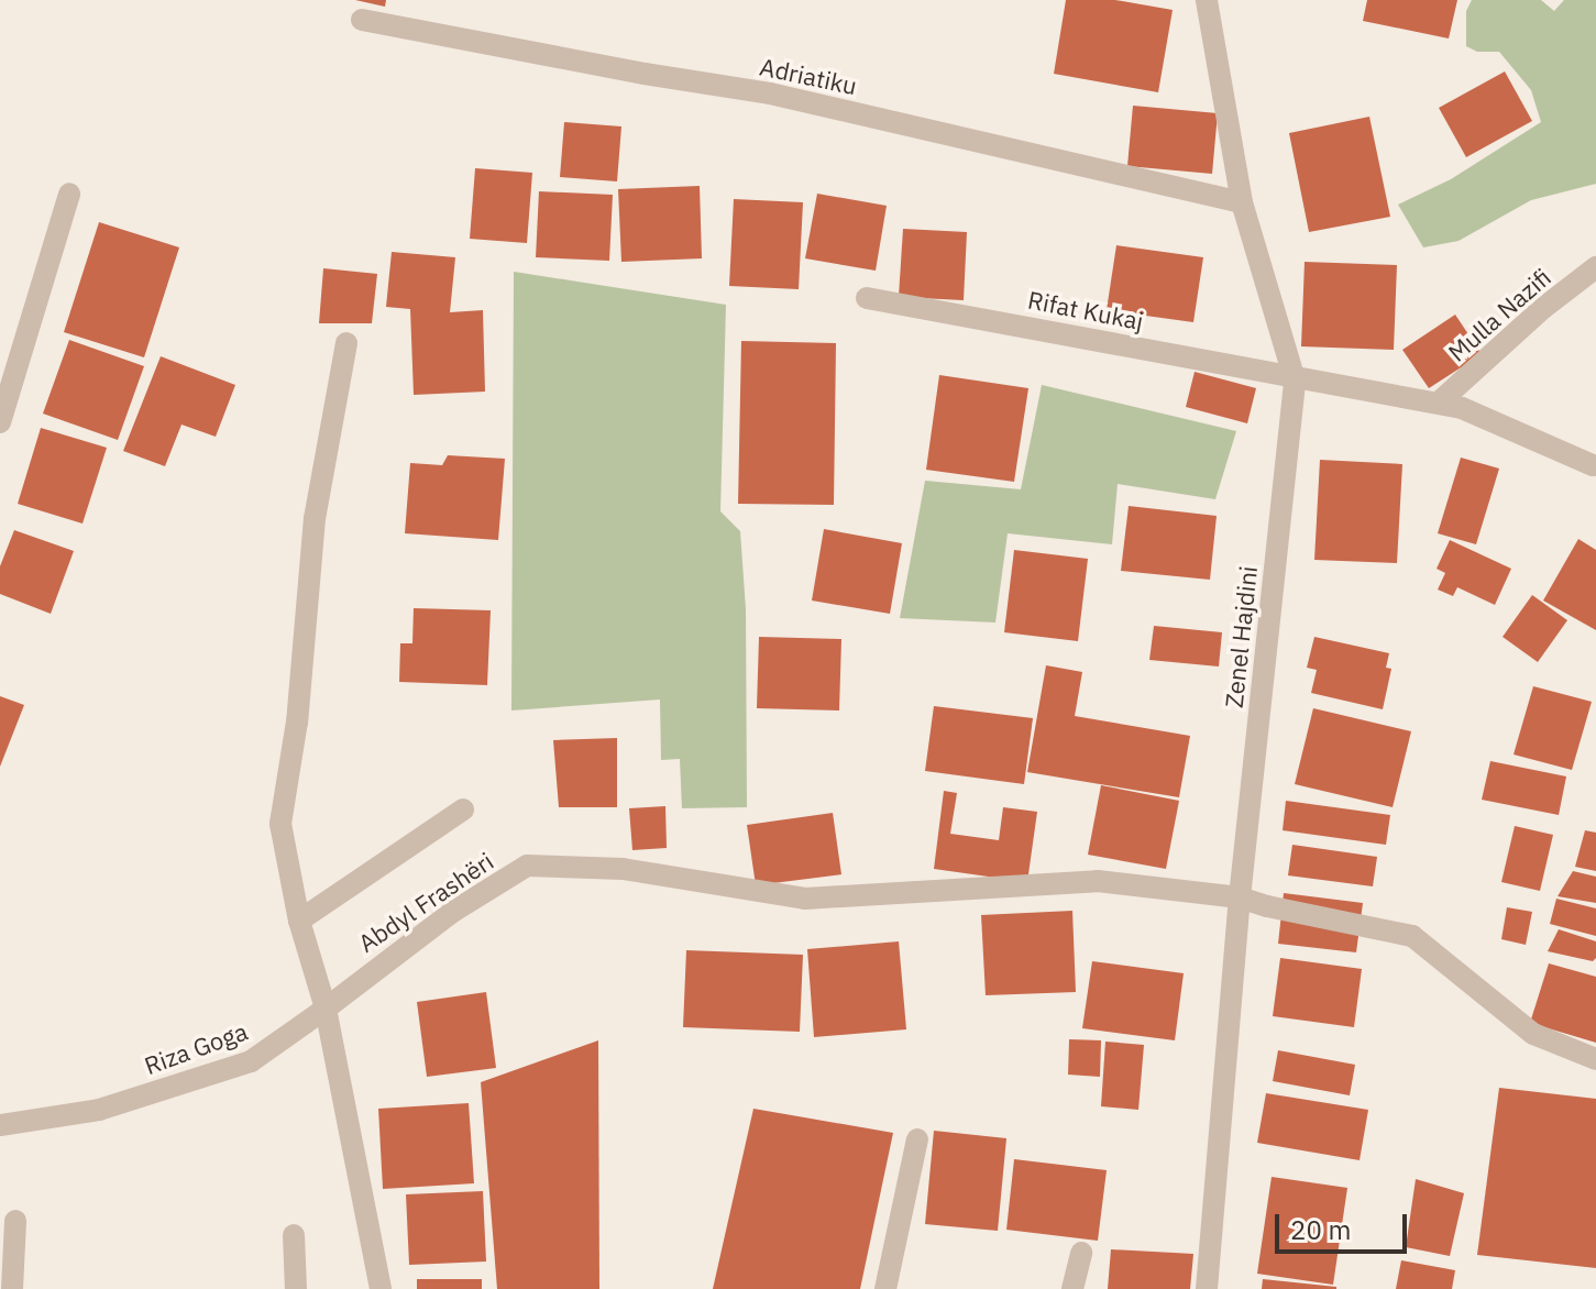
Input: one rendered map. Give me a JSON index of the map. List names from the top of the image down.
{
  "streets": {
    "street": [
      "Adriatiku",
      "Rifat Kukaj",
      "Mulla Nazifi",
      "Zenel Hajdini",
      "Abdyl Frashëri",
      "Riza Goga"
    ]
  },
  "crossings": [
    ["Adriatiku", "Zenel Hajdini"],
    ["Rifat Kukaj", "Zenel Hajdini"],
    ["Zenel Hajdini", "Abdyl Frashëri"],
    ["Abdyl Frashëri", "Riza Goga"]
  ],
  "scale_bar": "20 m"
}
